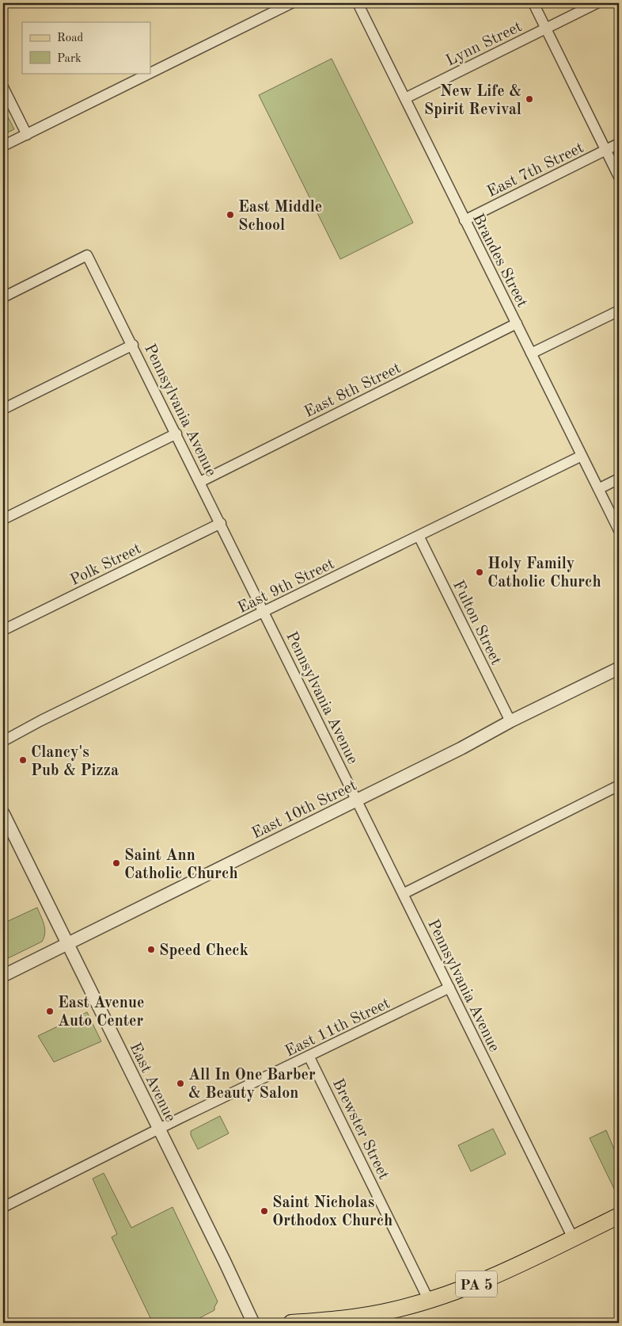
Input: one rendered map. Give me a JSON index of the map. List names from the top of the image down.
{
  "streets": {
    "main road": ["PA 5"],
    "street": [
      "Lynn Street",
      "East 7th Street",
      "Brandes Street",
      "East 8th Street",
      "Pennsylvania Avenue",
      "Polk Street",
      "East 9th Street",
      "Fulton Street",
      "East 10th Street",
      "East 11th Street",
      "East Avenue",
      "Brewster Street"
    ]
  },
  "crossings": [
    ["Lynn Street", "Brandes Street"],
    ["East 7th Street", "Brandes Street"],
    ["Brandes Street", "East 8th Street"],
    ["Brandes Street", "East 9th Street"],
    ["East 8th Street", "Pennsylvania Avenue"],
    ["Pennsylvania Avenue", "Polk Street"],
    ["Pennsylvania Avenue", "East 9th Street"],
    ["Pennsylvania Avenue", "East 10th Street"],
    ["Pennsylvania Avenue", "East 11th Street"],
    ["Pennsylvania Avenue", "PA 5"],
    ["East 9th Street", "Fulton Street"],
    ["Fulton Street", "East 10th Street"],
    ["East 10th Street", "East Avenue"],
    ["East 11th Street", "East Avenue"],
    ["East 11th Street", "Brewster Street"],
    ["Brewster Street", "PA 5"]
  ],
  "places": [
    "New Life & Spirit Revival",
    "East Middle School",
    "Holy Family Catholic Church",
    "Clancy's Pub & Pizza",
    "Saint Ann Catholic Church",
    "Speed Check",
    "East Avenue Auto Center",
    "All In One Barber & Beauty Salon",
    "Saint Nicholas Orthodox Church"
  ],
  "legend": ["Road", "Park"]
}
